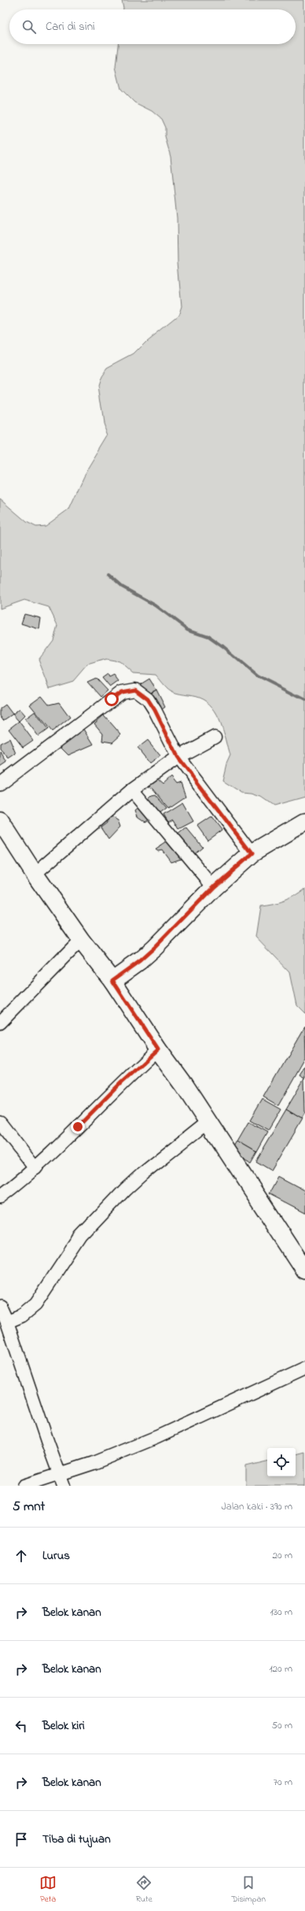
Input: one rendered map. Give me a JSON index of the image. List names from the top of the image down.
{
  "page": {
    "search": "Cari di sini",
    "heading": ["5 mnt", "Jalan kaki · 390 m"],
    "list": [
      ["Lurus", "20 m"],
      ["Belok kanan", "130 m"],
      ["Belok kanan", "120 m"],
      ["Belok kiri", "50 m"],
      ["Belok kanan", "70 m"],
      "Tiba di tujuan"
    ],
    "nav": ["Peta", "Rute", "Disimpan"]
  }
}
